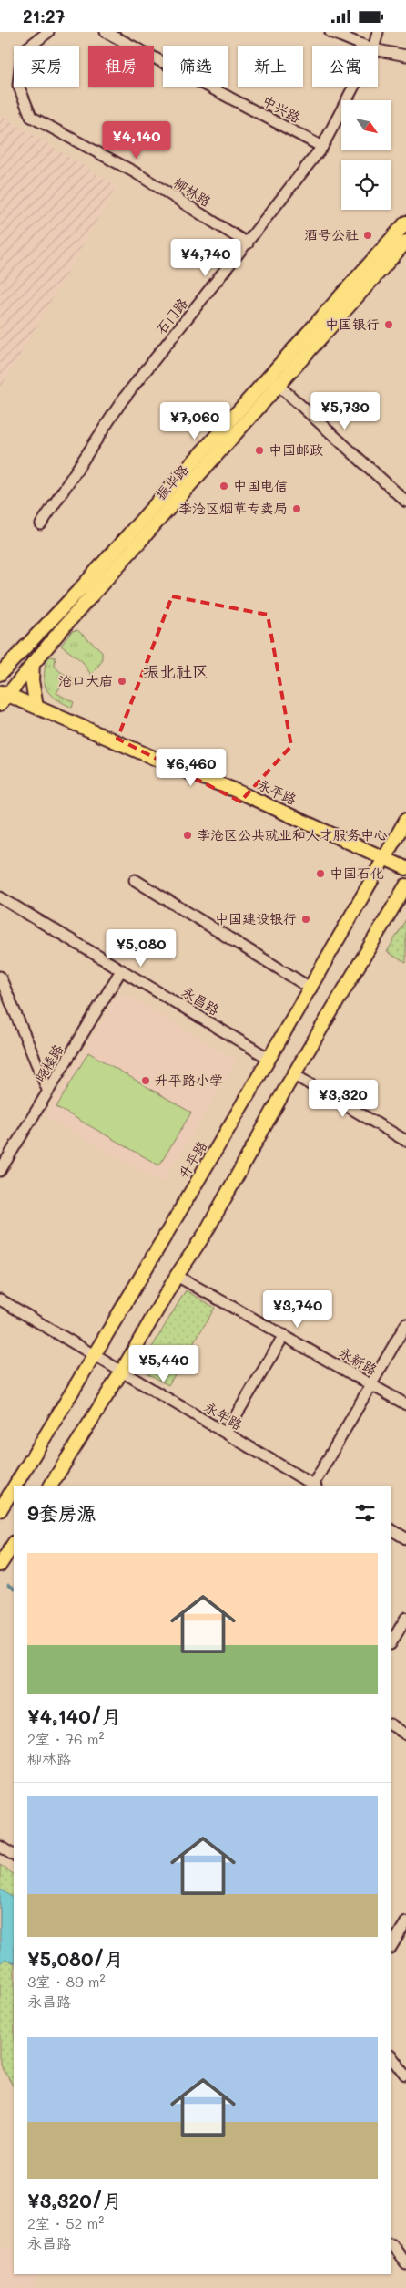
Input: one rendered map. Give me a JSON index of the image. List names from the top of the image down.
{
  "streets": {
    "main road": ["振华路", "永平路", "升平路"],
    "street": [
      "中兴路",
      "柳林路",
      "石门路",
      "永昌路",
      "晓楼路",
      "永新路",
      "永年路"
    ]
  },
  "crossings": [
    ["中兴路", "石门路"],
    ["柳林路", "石门路"],
    ["振华路", "永平路"],
    ["永平路", "升平路"],
    ["永昌路", "晓楼路"],
    ["永昌路", "升平路"],
    ["升平路", "永年路"]
  ],
  "districts": ["振北社区"],
  "places": [
    "酒号公社",
    "中国银行",
    "中国邮政",
    "中国电信",
    "李沧区烟草专卖局",
    "沧口大庙",
    "李沧区公共就业和人才服务中心",
    "中国石化",
    "中国建设银行",
    "升平路小学"
  ],
  "north": "bottom right",
  "page": {
    "status": "21:27",
    "chip": [
      "买房",
      "租房",
      "筛选",
      "新上",
      "公寓"
    ],
    "price": [
      "¥4,140",
      "¥4,740",
      "¥5,730",
      "¥7,060",
      "¥6,460",
      "¥5,080",
      "¥3,320",
      "¥3,740",
      "¥5,440"
    ],
    "heading": "9套房源",
    "list": [
      {
        "name": "¥4,140/月",
        "note": "2室 · 76 m² · 柳林路"
      },
      {
        "name": "¥5,080/月",
        "note": "3室 · 89 m² · 永昌路"
      },
      {
        "name": "¥3,320/月",
        "note": "2室 · 52 m² · 永昌路"
      }
    ]
  }
}
